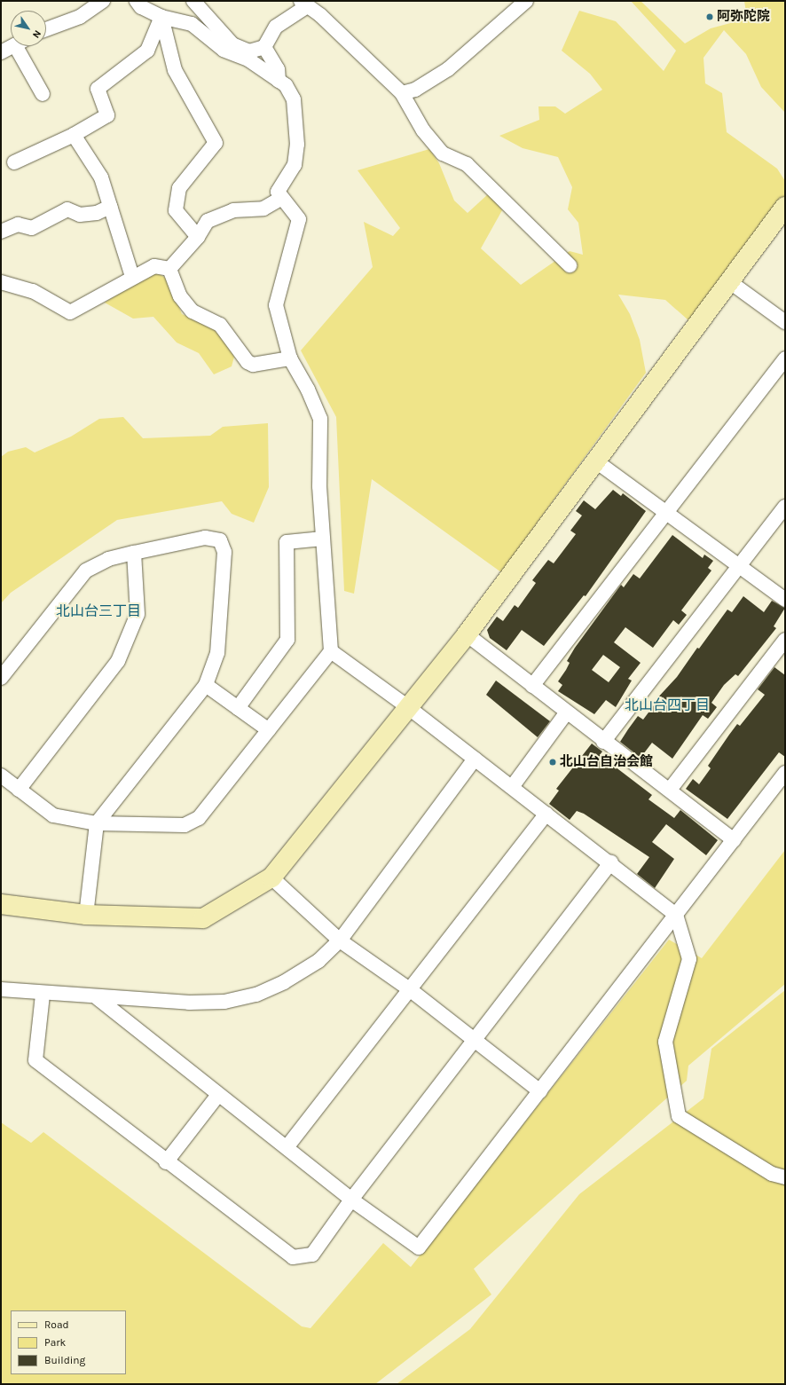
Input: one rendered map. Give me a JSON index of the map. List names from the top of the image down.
{
  "districts": ["北山台三丁目", "北山台四丁目"],
  "places": ["阿弥陀院", "北山台自治会館"],
  "legend": ["Road", "Park", "Building"],
  "north": "bottom right"
}
